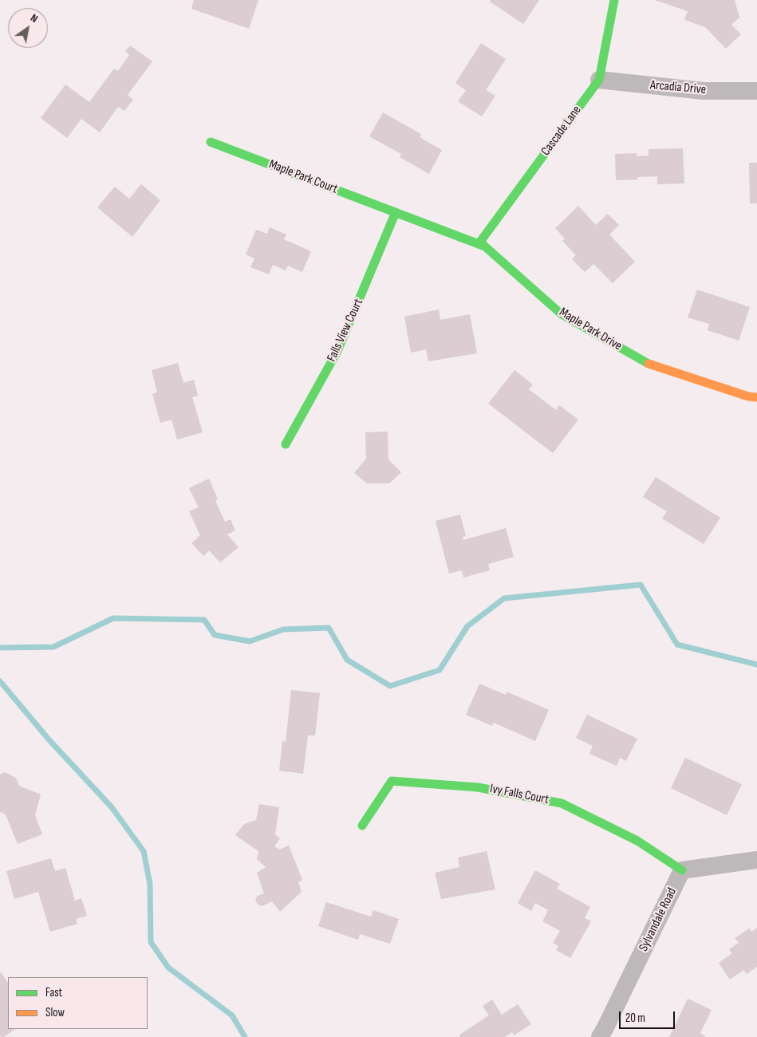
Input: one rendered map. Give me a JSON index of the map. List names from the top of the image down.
{
  "streets": {
    "street": [
      "Arcadia Drive",
      "Cascade Lane",
      "Maple Park Court",
      "Maple Park Drive",
      "Falls View Court",
      "Ivy Falls Court",
      "Sylvandale Road"
    ]
  },
  "crossings": [
    ["Arcadia Drive", "Cascade Lane"],
    ["Cascade Lane", "Maple Park Drive"],
    ["Maple Park Court", "Maple Park Drive"],
    ["Maple Park Court", "Falls View Court"],
    ["Maple Park Drive", "Falls View Court"],
    ["Ivy Falls Court", "Sylvandale Road"]
  ],
  "legend": ["Fast", "Slow"],
  "scale_bar": "20 m",
  "north": "top right"
}
